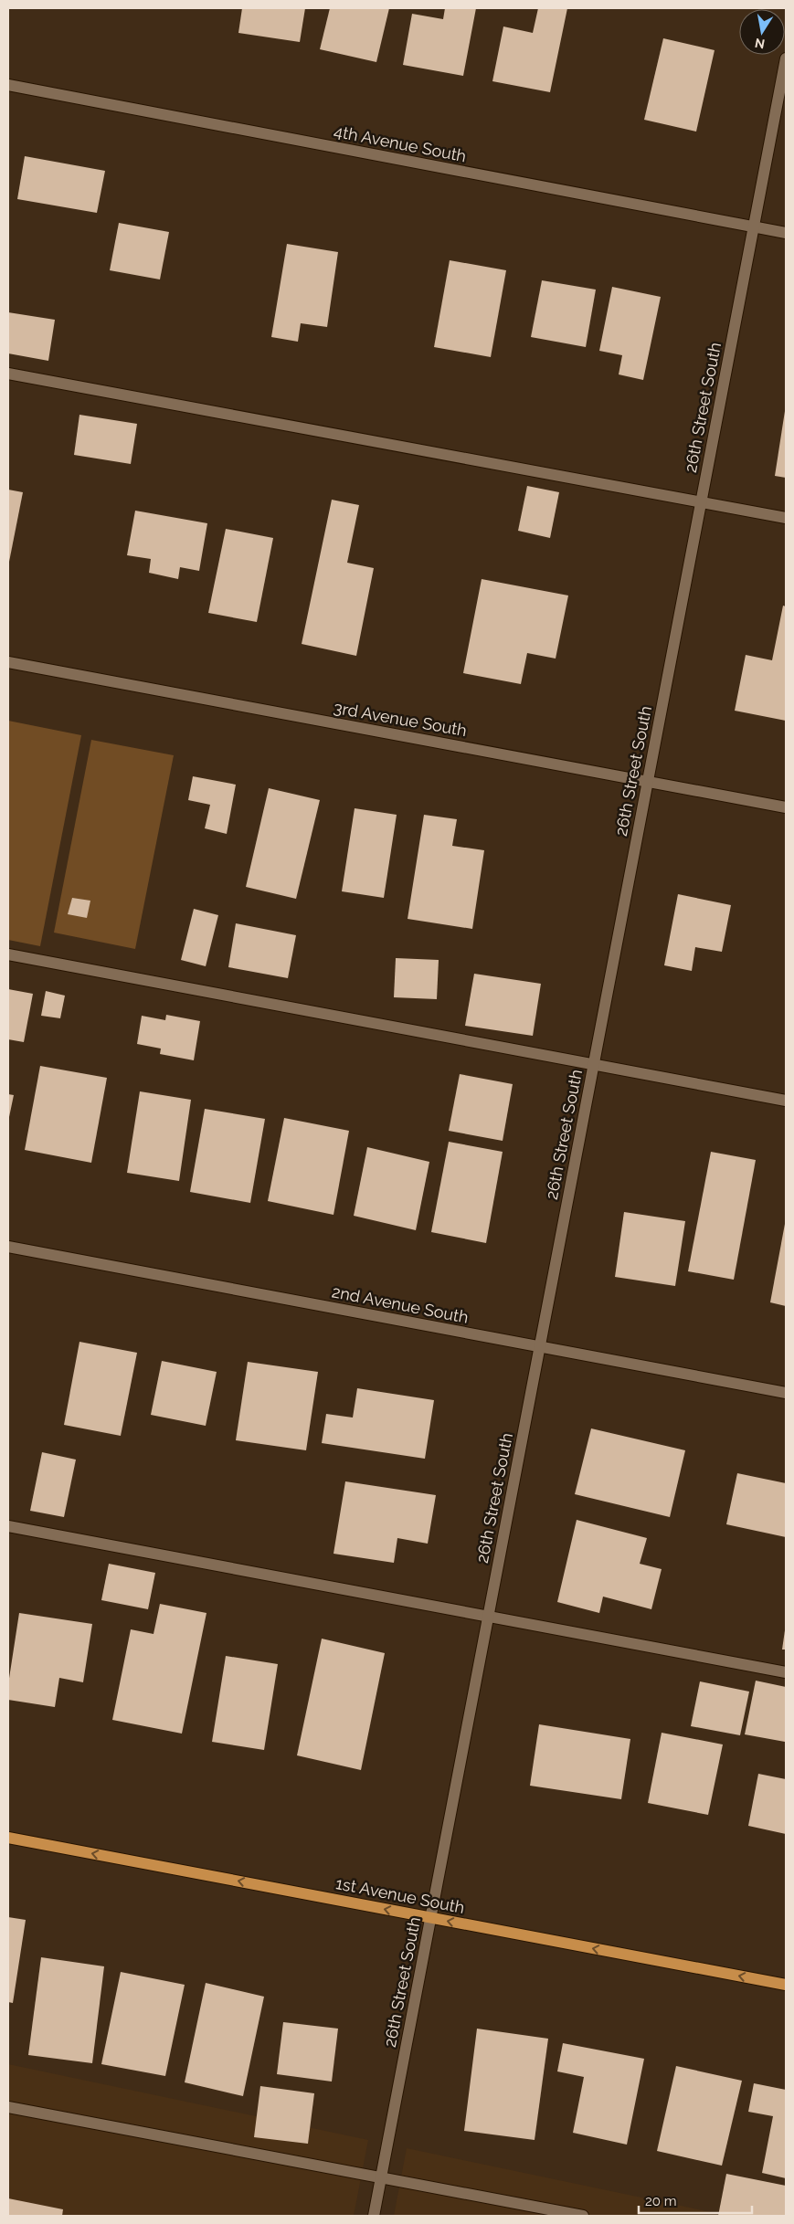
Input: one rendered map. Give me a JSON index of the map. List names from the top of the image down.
{
  "streets": {
    "main road": ["1st Avenue South"],
    "street": [
      "4th Avenue South",
      "26th Street South",
      "3rd Avenue South",
      "2nd Avenue South"
    ]
  },
  "crossings": [
    ["4th Avenue South", "26th Street South"],
    ["26th Street South", "3rd Avenue South"],
    ["26th Street South", "2nd Avenue South"],
    ["26th Street South", "1st Avenue South"]
  ],
  "one_way": ["1st Avenue South"],
  "scale_bar": "20 m",
  "north": "bottom"
}
